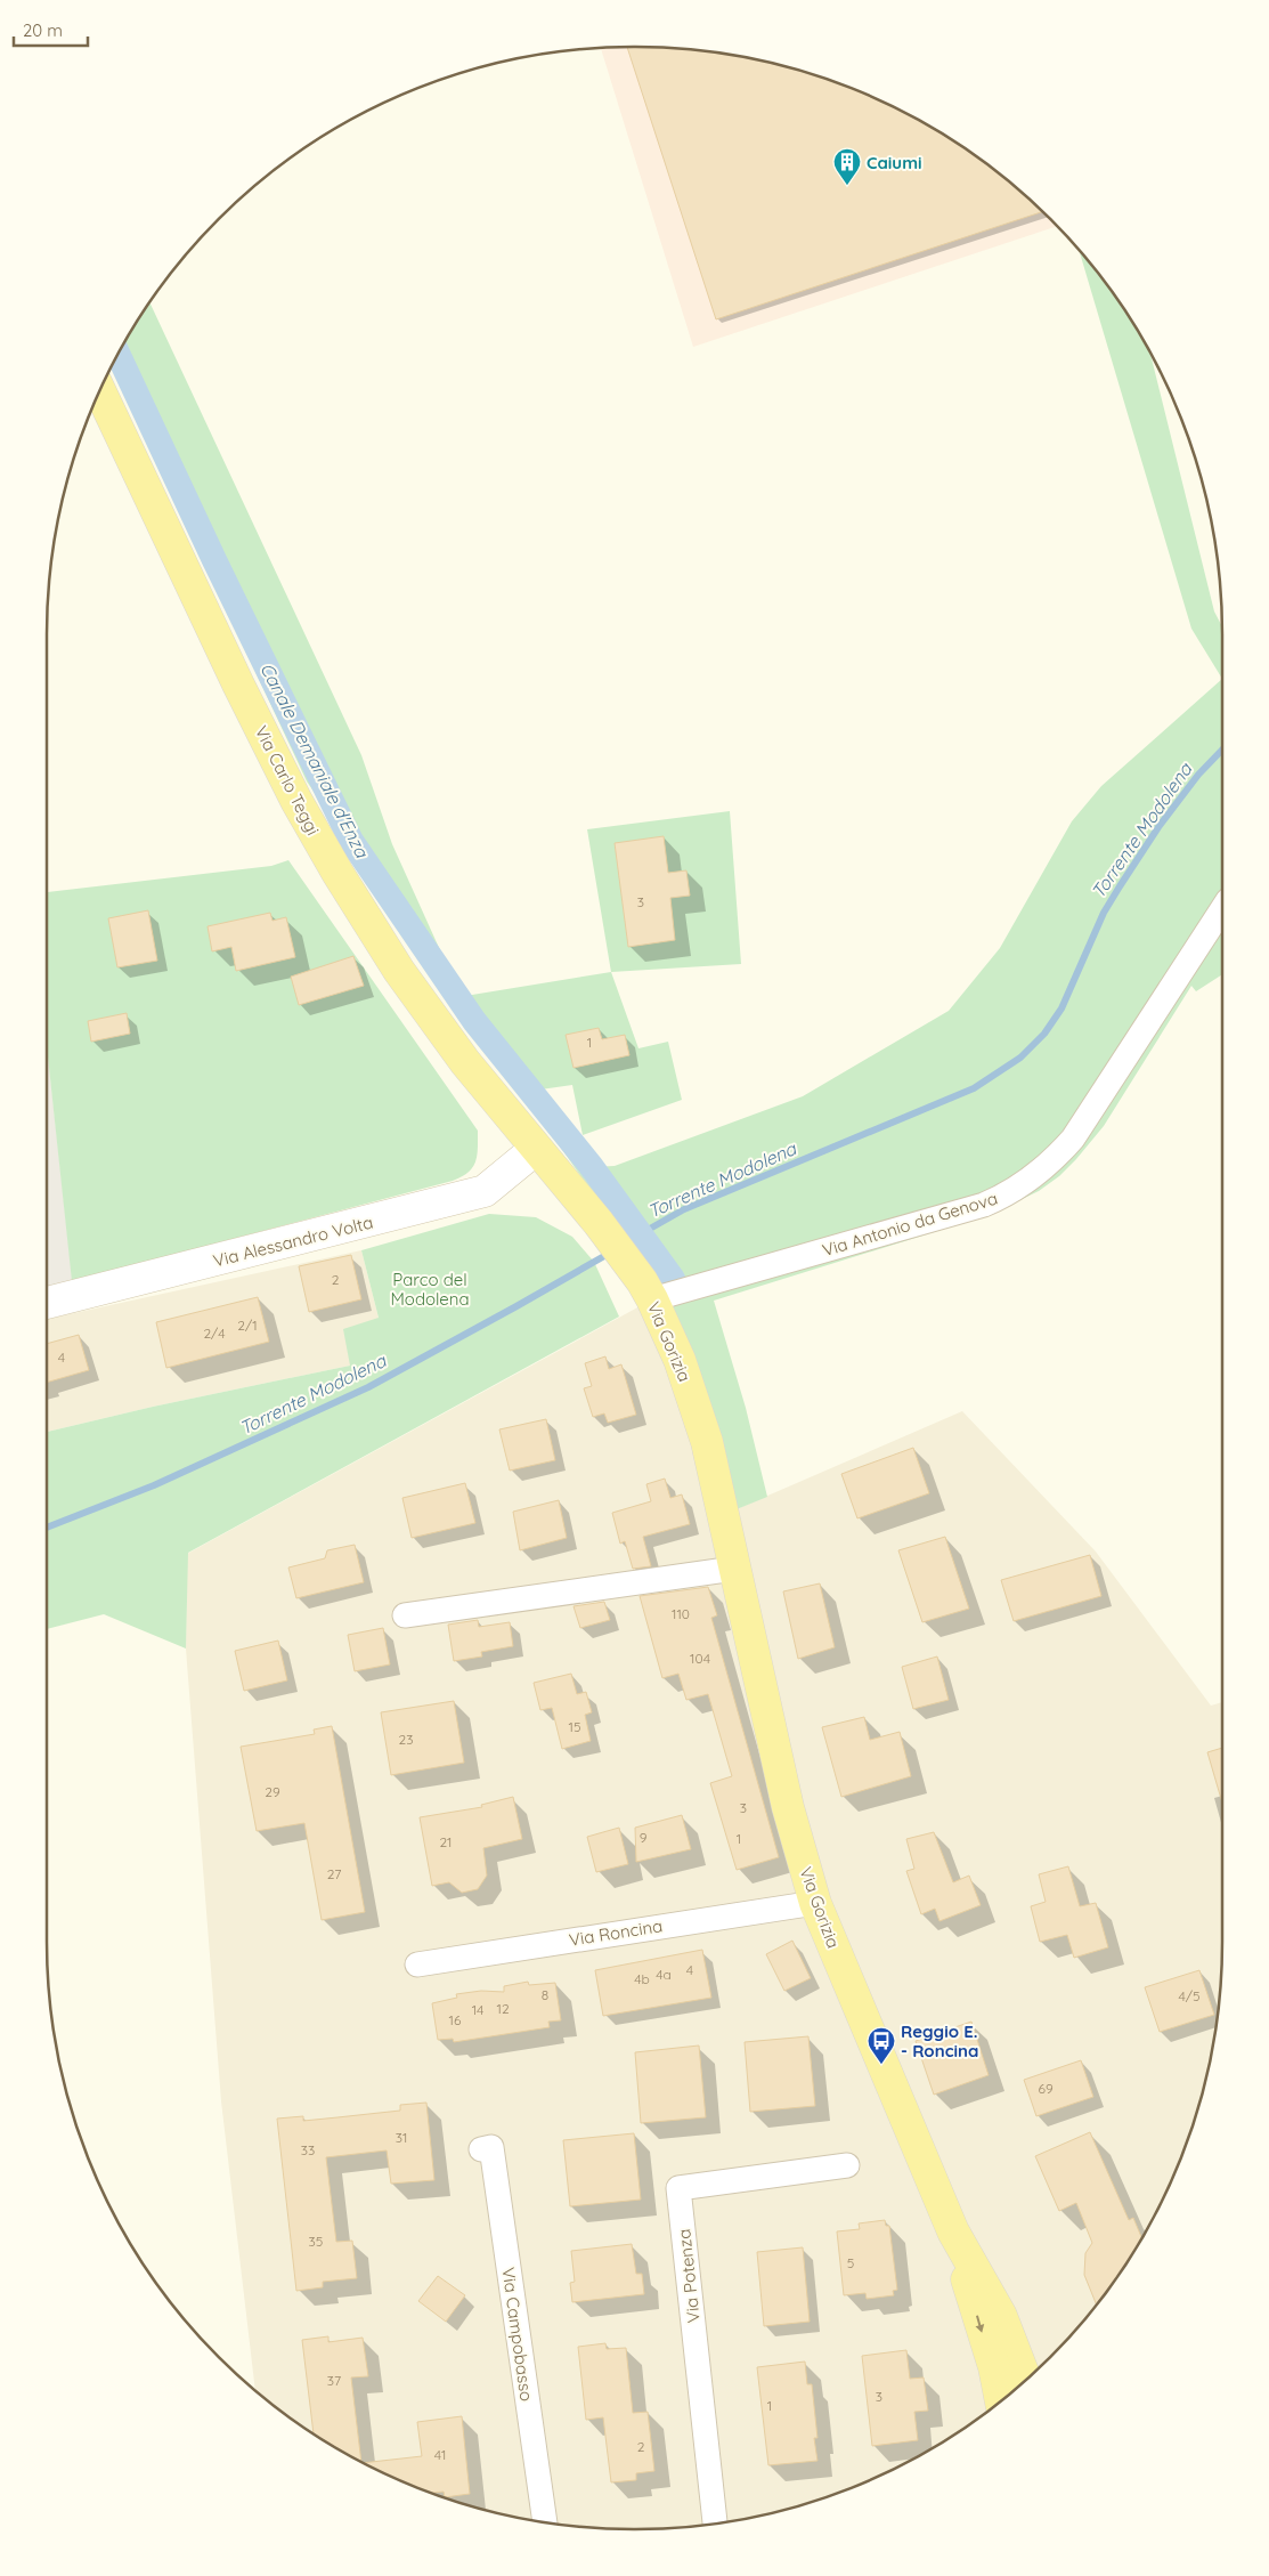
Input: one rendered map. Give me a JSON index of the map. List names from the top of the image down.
{
  "streets": {
    "main road": ["Via Carlo Teggi", "Via Gorizia"],
    "street": [
      "Via Antonio da Genova",
      "Via Alessandro Volta",
      "Via Roncina",
      "Via Potenza",
      "Via Campobasso"
    ]
  },
  "crossings": [
    ["Via Carlo Teggi", "Via Alessandro Volta"],
    ["Via Carlo Teggi", "Via Gorizia"],
    ["Via Antonio da Genova", "Via Gorizia"],
    ["Via Alessandro Volta", "Via Gorizia"],
    ["Via Gorizia", "Via Roncina"]
  ],
  "water": ["Canale Demaniale d'Enza", "Torrente Modolena"],
  "parks": ["Parco del Modolena"],
  "places": {
    "building": ["Caiumi"],
    "bus stop": ["Reggio E. - Roncina"]
  },
  "house_numbers": [
    "3",
    "1",
    "2",
    "2/1",
    "2/4",
    "4",
    "110",
    "104",
    "15",
    "23",
    "29",
    "3",
    "9",
    "1",
    "21",
    "27",
    "4",
    "4a",
    "4b",
    "8",
    "4/5",
    "12",
    "14",
    "16",
    "69",
    "31",
    "33",
    "35",
    "5",
    "37",
    "3",
    "1",
    "2",
    "41"
  ],
  "scale_bar": "20 m"
}
